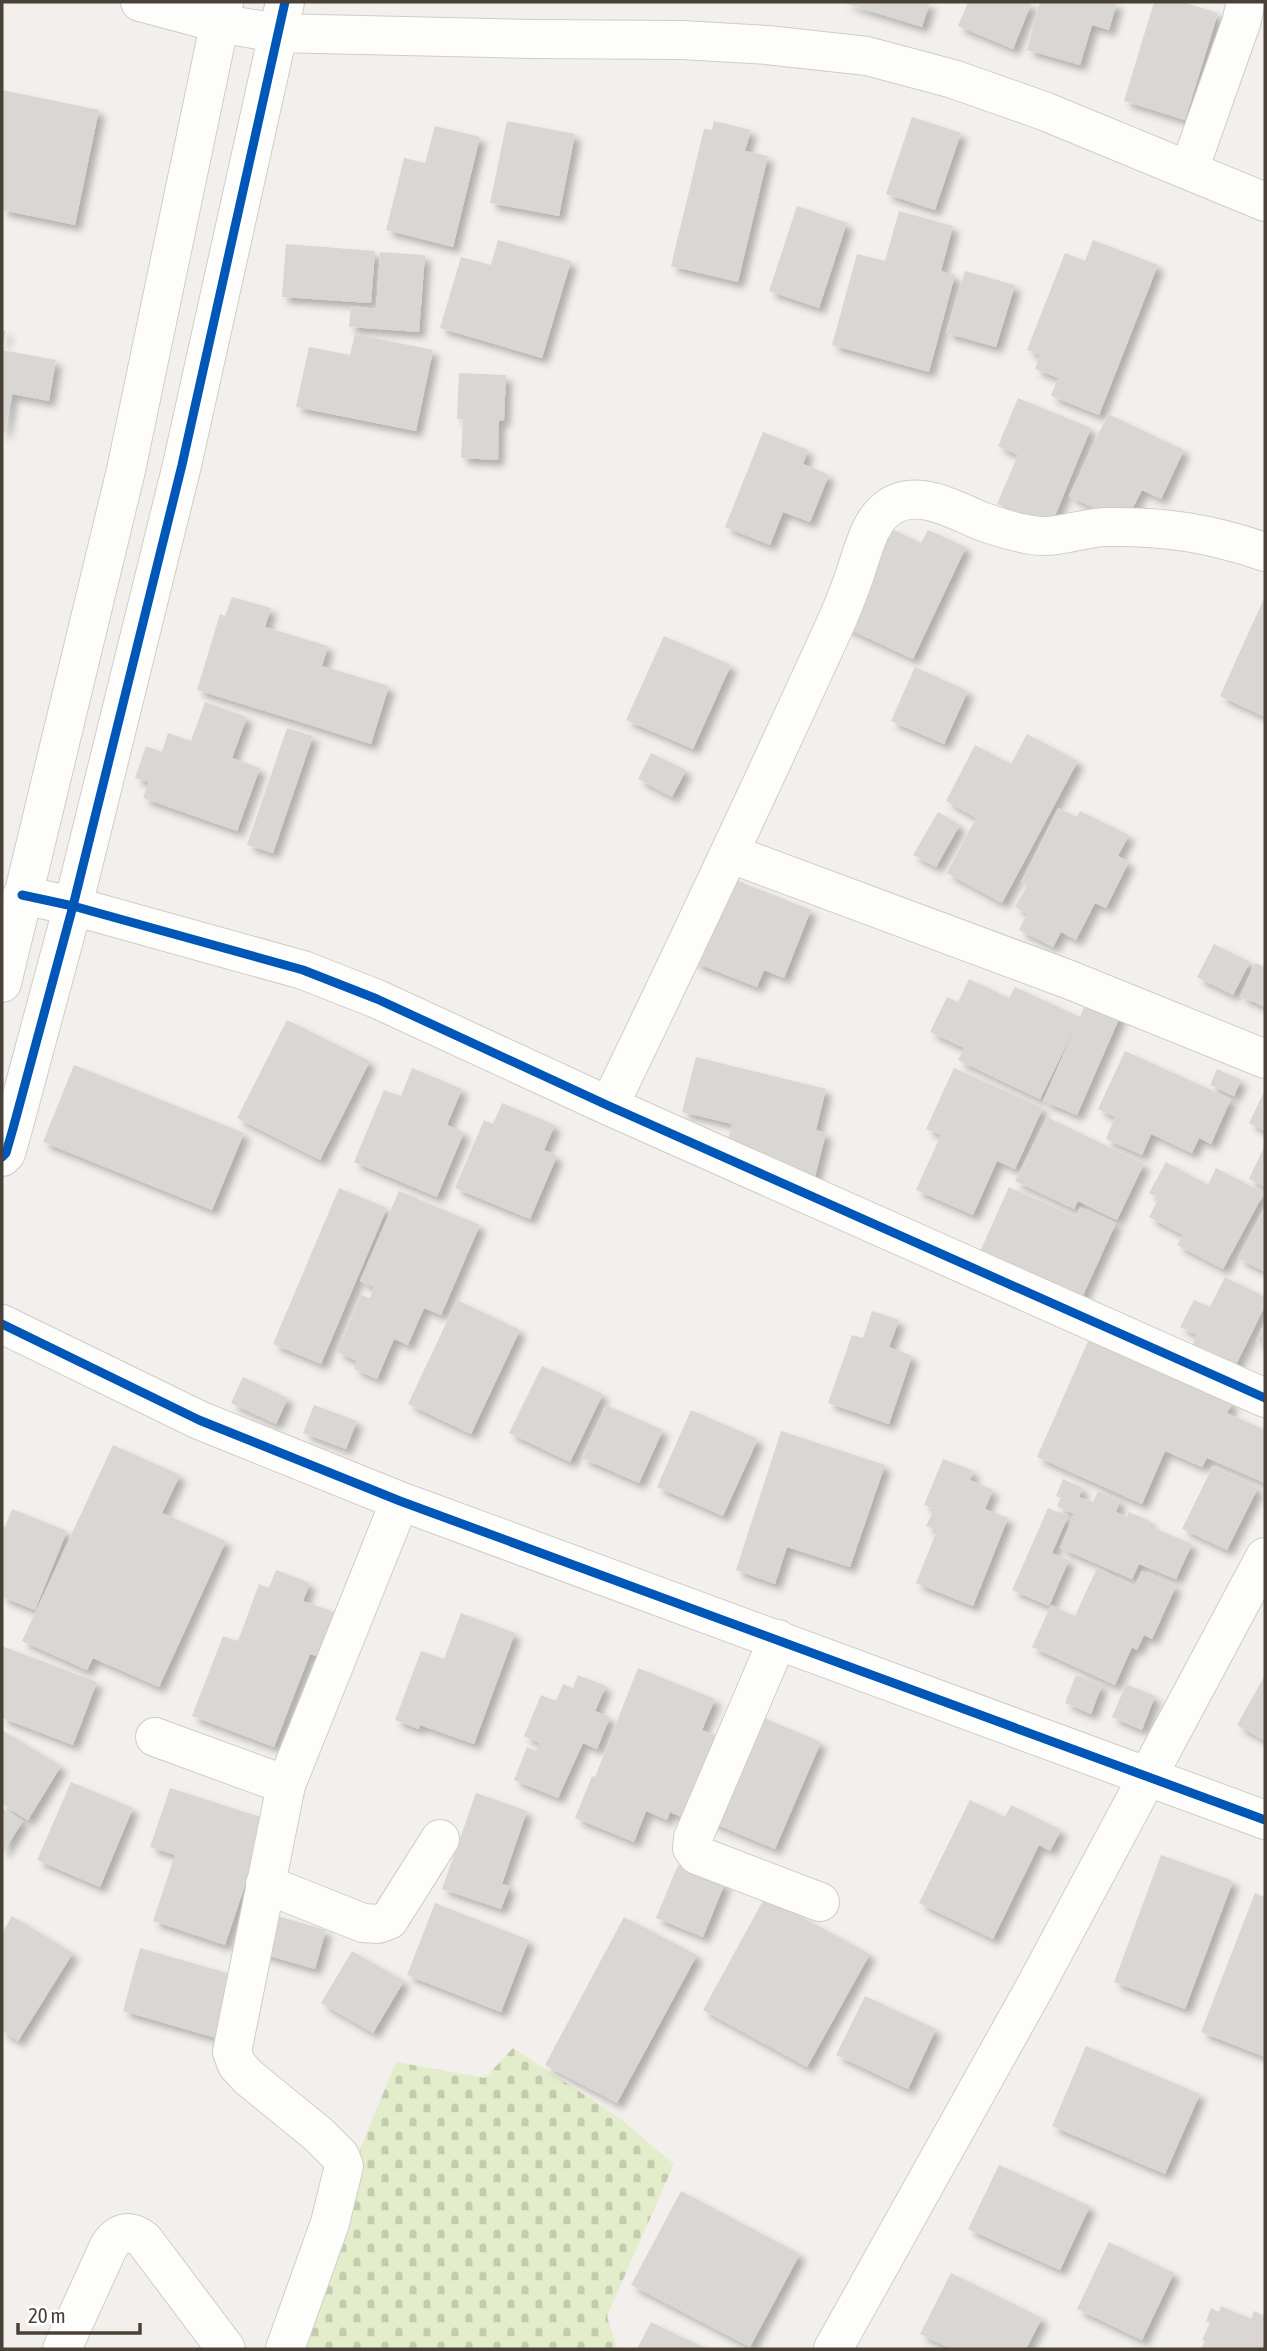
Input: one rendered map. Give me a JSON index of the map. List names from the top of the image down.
{
  "scale_bar": "20 m"
}
